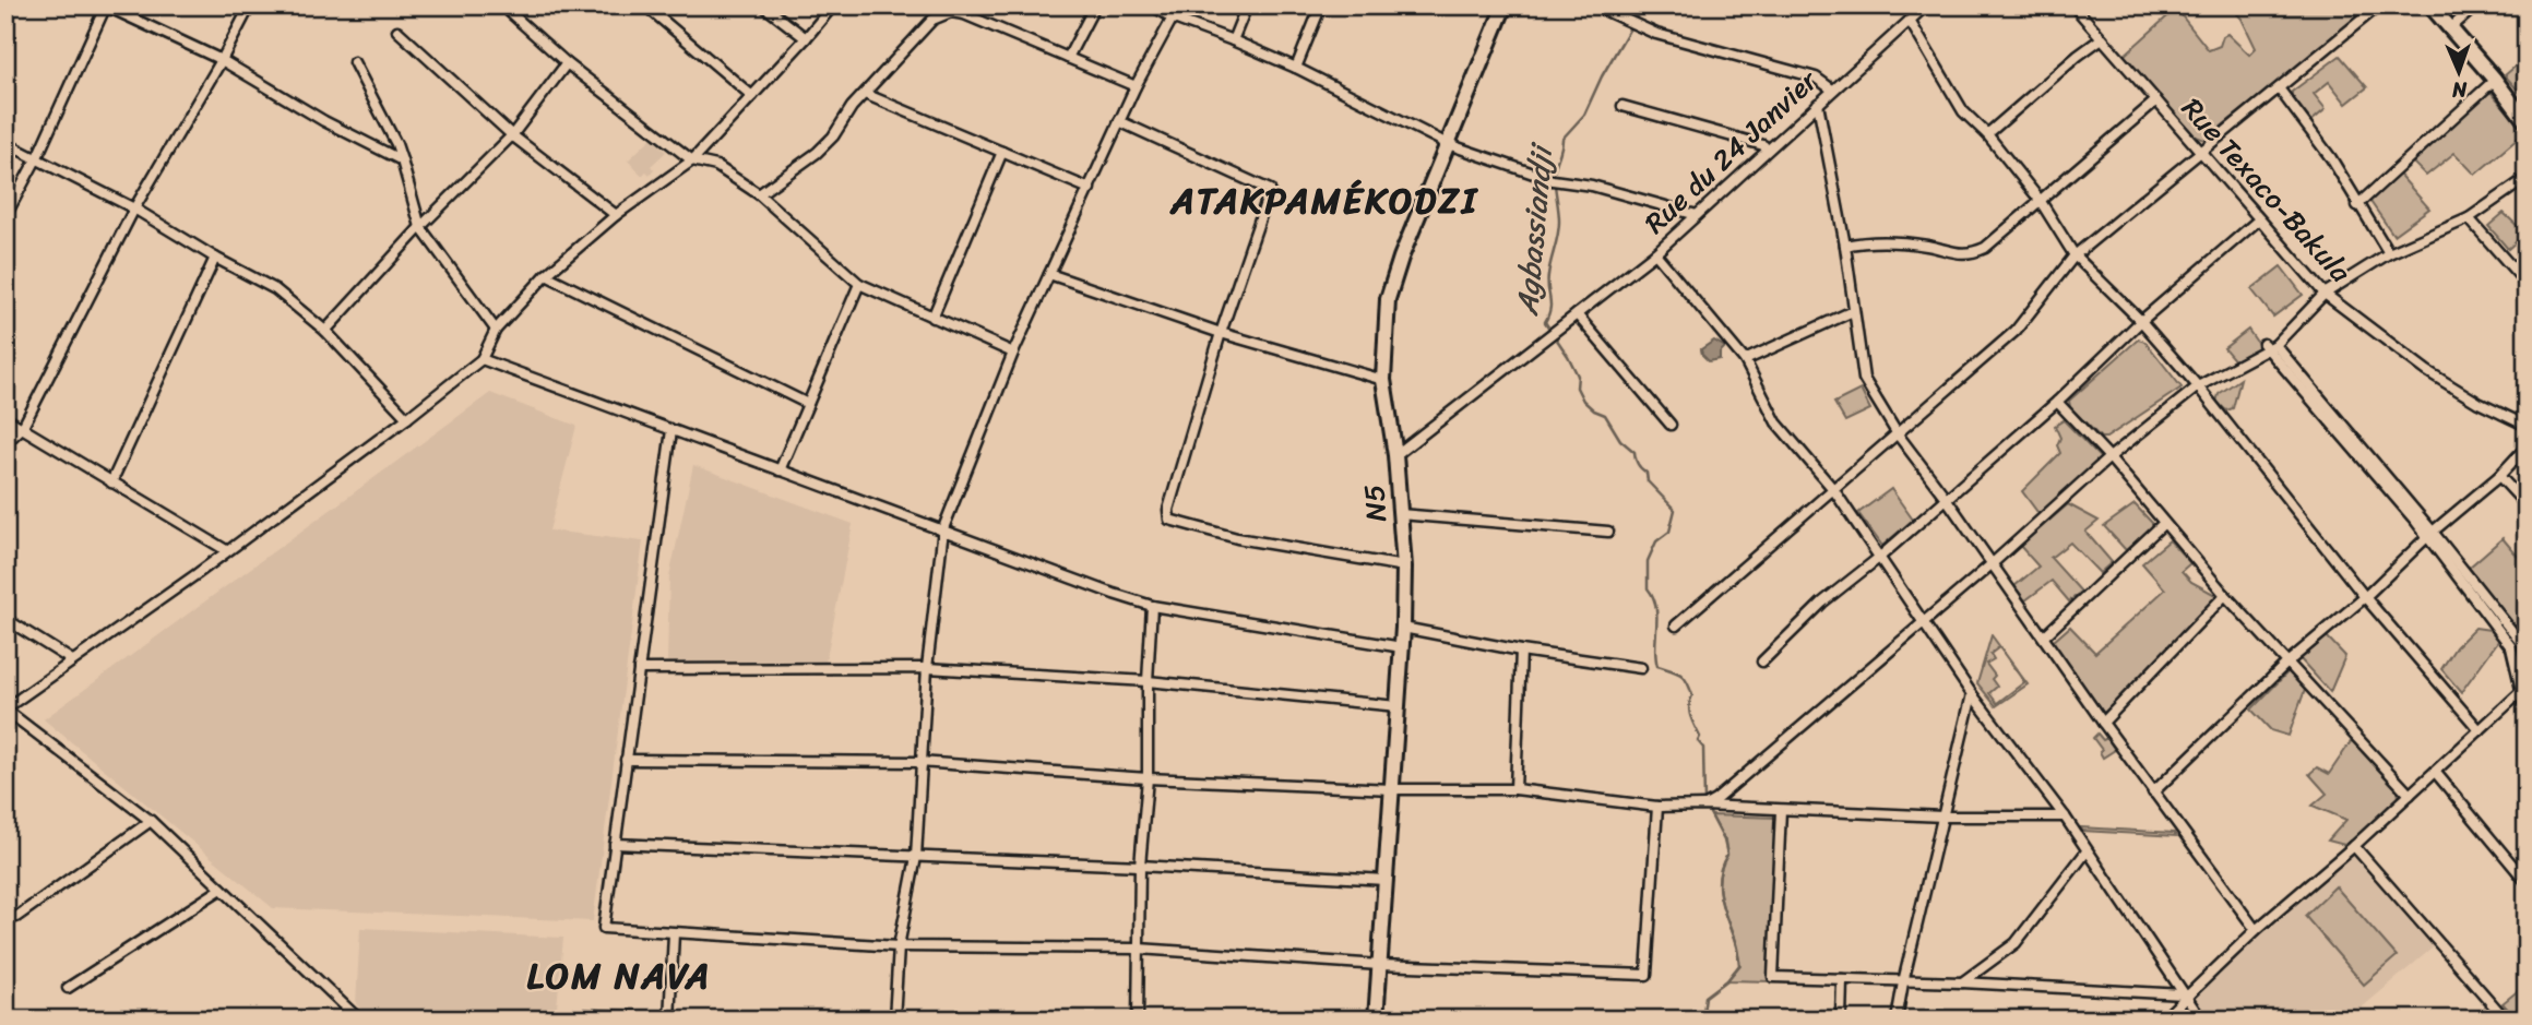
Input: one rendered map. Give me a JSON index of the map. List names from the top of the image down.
{
  "streets": {
    "main road": ["N5"],
    "street": ["Rue du 24 Janvier", "Rue Texaco-Bakula"]
  },
  "crossings": [
    ["Rue du 24 Janvier", "N5"]
  ],
  "districts": ["ATAKPAMÉKODZI", "LOM NAVA"],
  "water": ["Agbassiandji"],
  "north": "bottom"
}
